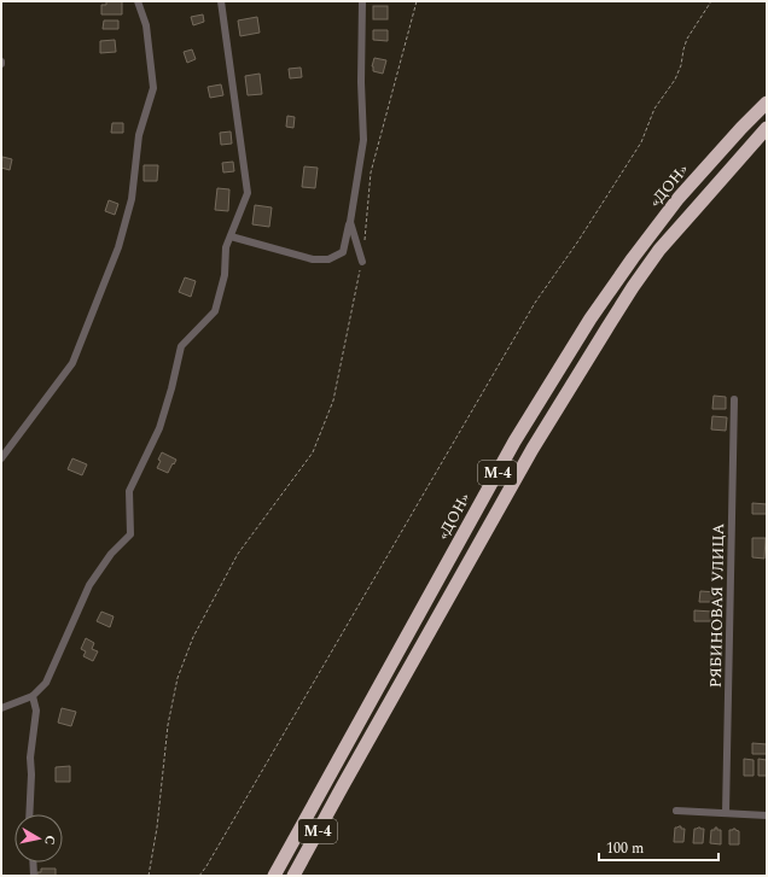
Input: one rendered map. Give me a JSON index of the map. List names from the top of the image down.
{
  "streets": {
    "highway": ["«ДОН»", "М-4"],
    "street": ["РЯБИНОВАЯ УЛИЦА"]
  },
  "scale_bar": "100 m",
  "north": "right"
}
